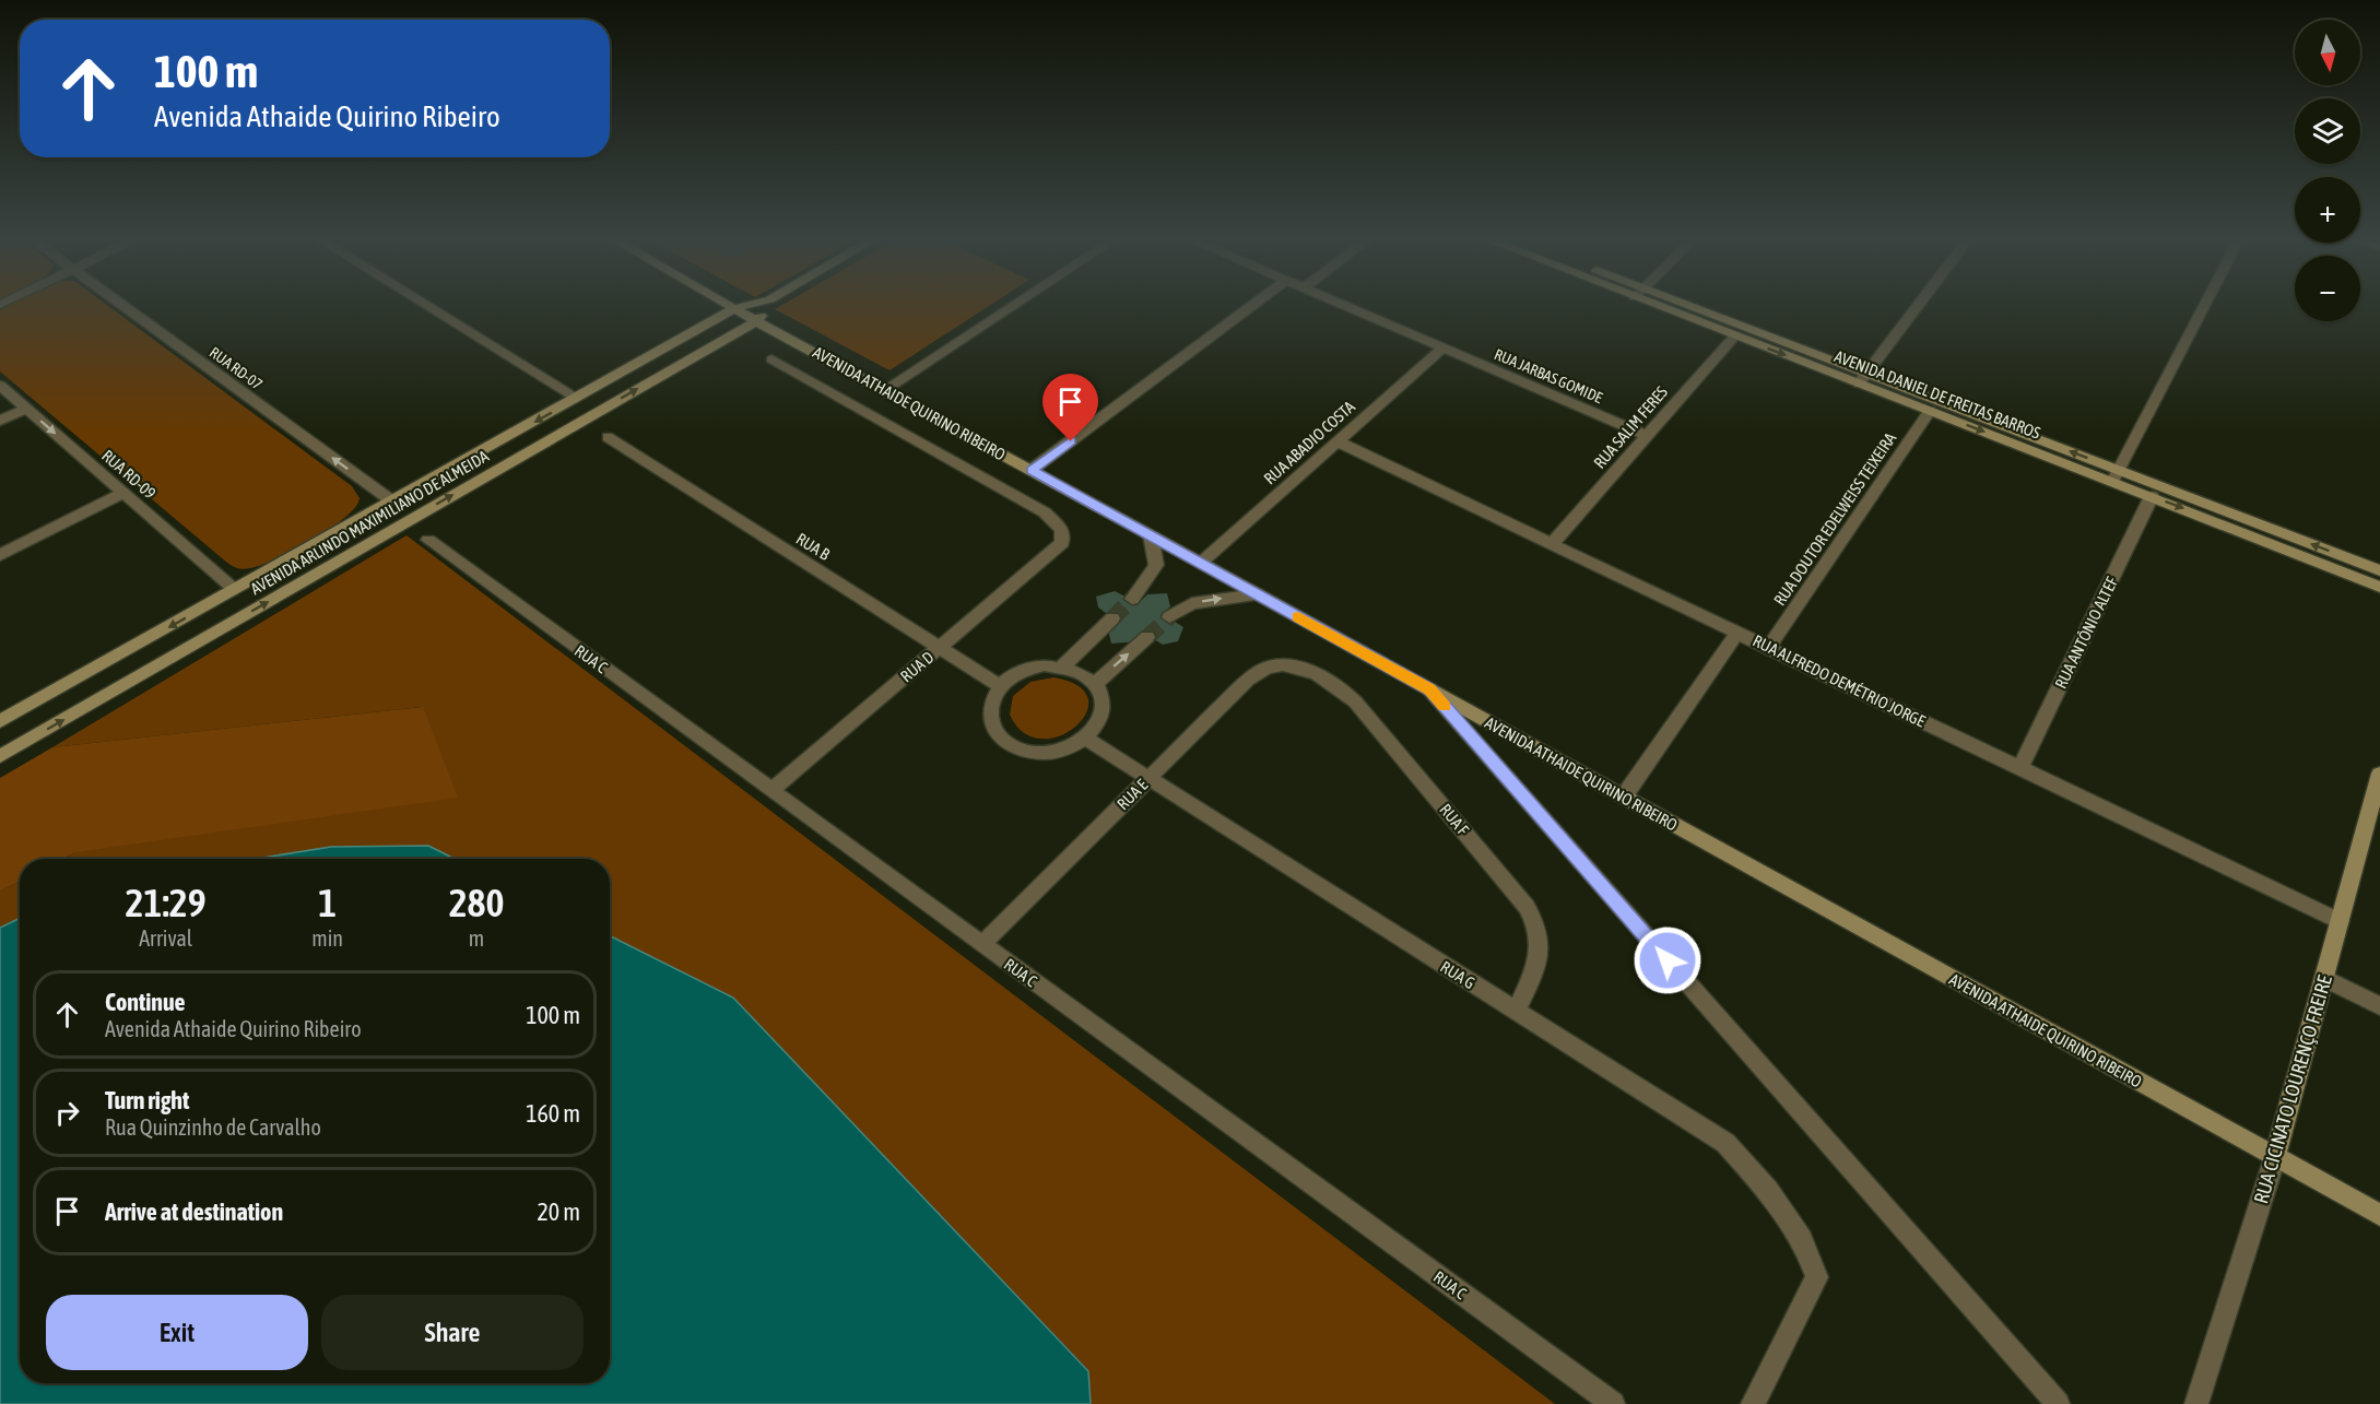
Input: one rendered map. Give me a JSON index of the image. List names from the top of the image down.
{
  "streets": {
    "street": [
      "RUA RD-07",
      "RUA JARBAS GOMIDE",
      "AVENIDA DANIEL DE FREITAS BARROS",
      "AVENIDA ATHAIDE QUIRINO RIBEIRO",
      "RUA SALIM FERES",
      "RUA ABADIO COSTA",
      "RUA RD-09",
      "RUA DOUTOR EDELWEISS TEIXEIRA",
      "AVENIDA ARLINDO MAXIMILIANO DE ALMEIDA",
      "RUA B",
      "RUA ANTÔNIO ALTEF",
      "RUA C",
      "RUA D",
      "RUA ALFREDO DEMÉTRIO JORGE",
      "RUA E",
      "RUA F",
      "RUA G",
      "RUA CICINATO LOURENÇO FREIRE"
    ]
  },
  "crossings": [
    ["RUA RD-07", "AVENIDA ARLINDO MAXIMILIANO DE ALMEIDA"],
    ["RUA JARBAS GOMIDE", "RUA SALIM FERES"],
    ["RUA JARBAS GOMIDE", "RUA ABADIO COSTA"],
    ["AVENIDA DANIEL DE FREITAS BARROS", "RUA SALIM FERES"],
    ["AVENIDA DANIEL DE FREITAS BARROS", "RUA DOUTOR EDELWEISS TEIXEIRA"],
    ["AVENIDA DANIEL DE FREITAS BARROS", "RUA ANTÔNIO ALTEF"],
    ["AVENIDA ATHAIDE QUIRINO RIBEIRO", "RUA ABADIO COSTA"],
    ["AVENIDA ATHAIDE QUIRINO RIBEIRO", "AVENIDA ARLINDO MAXIMILIANO DE ALMEIDA"],
    ["AVENIDA ATHAIDE QUIRINO RIBEIRO", "RUA CICINATO LOURENÇO FREIRE"],
    ["RUA SALIM FERES", "RUA ALFREDO DEMÉTRIO JORGE"],
    ["RUA ABADIO COSTA", "RUA ALFREDO DEMÉTRIO JORGE"],
    ["RUA RD-09", "AVENIDA ARLINDO MAXIMILIANO DE ALMEIDA"],
    ["RUA DOUTOR EDELWEISS TEIXEIRA", "RUA ALFREDO DEMÉTRIO JORGE"],
    ["RUA B", "RUA D"],
    ["RUA B", "RUA G"],
    ["RUA ANTÔNIO ALTEF", "RUA ALFREDO DEMÉTRIO JORGE"],
    ["RUA C", "RUA D"],
    ["RUA C", "RUA E"],
    ["RUA ALFREDO DEMÉTRIO JORGE", "RUA CICINATO LOURENÇO FREIRE"],
    ["RUA E", "RUA F"],
    ["RUA E", "RUA G"],
    ["RUA F", "RUA G"]
  ],
  "one_way": ["RUA RD-07", "RUA RD-09"],
  "north": "bottom",
  "page": {
    "map_buttons": ["+", "−"],
    "turn": ["100 m", "Avenida Athaide Quirino Ribeiro"],
    "eta": [
      "21:29",
      "Arrival",
      "1",
      "min",
      "280",
      "m"
    ],
    "list": [
      {
        "name": "Continue",
        "note": "Avenida Athaide Quirino Ribeiro",
        "value": "100 m"
      },
      {
        "name": "Turn right",
        "note": "Rua Quinzinho de Carvalho",
        "value": "160 m"
      },
      {
        "name": "Arrive at destination",
        "value": "20 m"
      }
    ],
    "buttons": ["Exit", "Share"]
  }
}
